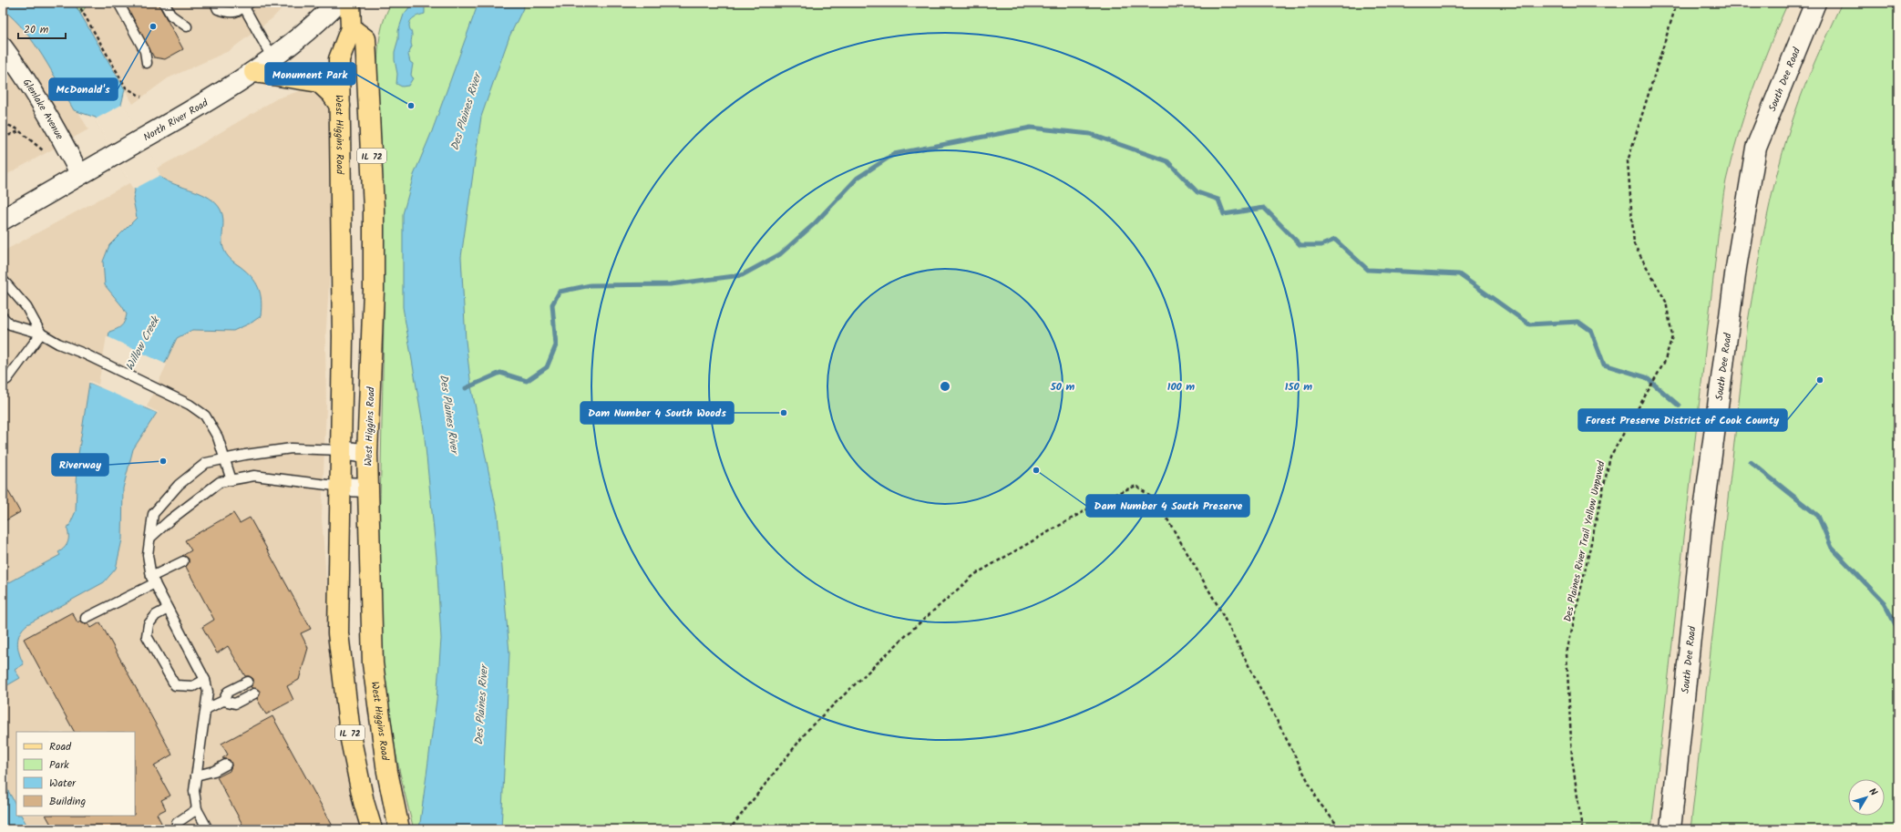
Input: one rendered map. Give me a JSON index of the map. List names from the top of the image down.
{
  "streets": {
    "main road": [
      "South Dee Road",
      "North River Road",
      "West Higgins Road",
      "IL 72"
    ],
    "street": ["Glenlake Avenue"],
    "path": ["Des Plaines River Trail Yellow Unpaved"]
  },
  "crossings": [
    ["Glenlake Avenue", "North River Road"]
  ],
  "water": ["Des Plaines River", "Willow Creek"],
  "places": [
    "McDonald's",
    "Monument Park",
    "Forest Preserve District of Cook County",
    "Dam Number 4 South Woods",
    "Riverway",
    "Dam Number 4 South Preserve"
  ],
  "legend": [
    "Road",
    "Park",
    "Water",
    "Building"
  ],
  "scale_bar": "20 m",
  "north": "top right",
  "rings": ["50 m", "100 m", "150 m"]
}
